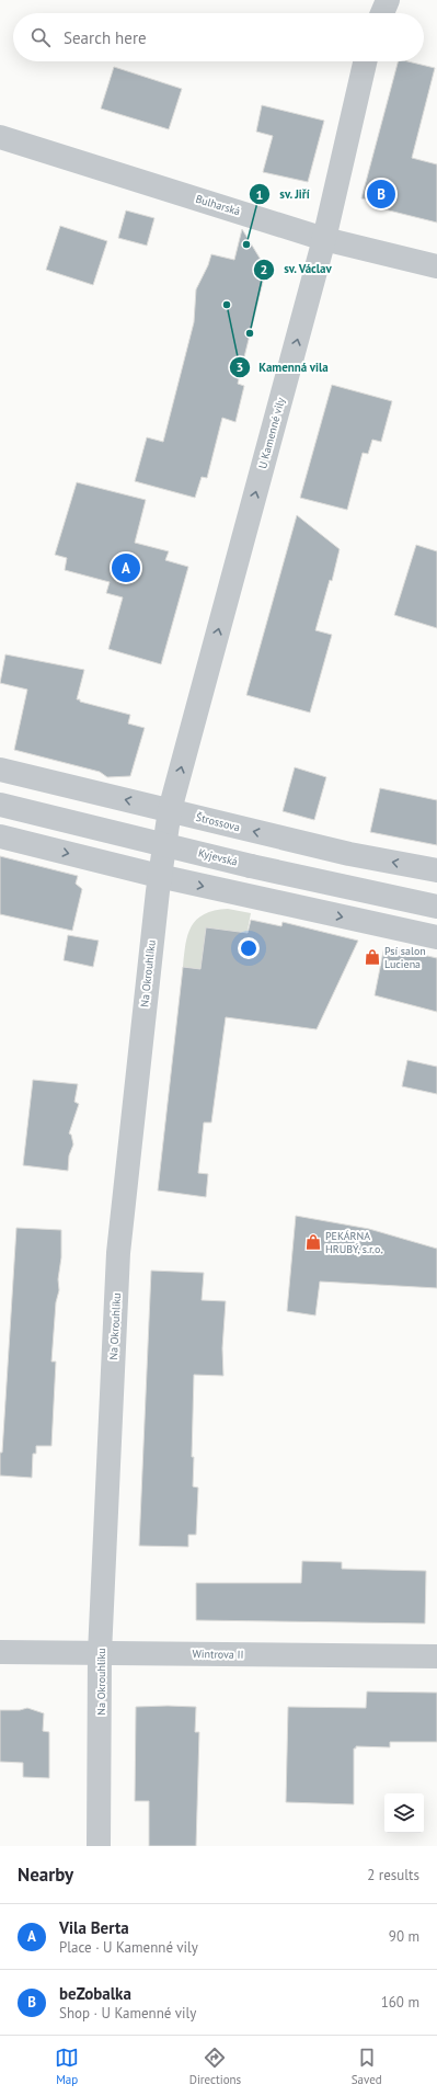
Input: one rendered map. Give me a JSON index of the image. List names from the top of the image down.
{
  "streets": {
    "street": [
      "Bulharská",
      "U Kamenné vily",
      "Štrossova",
      "Kyjevská",
      "Na Okrouhlíku",
      "Wintrova II"
    ]
  },
  "crossings": [
    ["Bulharská", "U Kamenné vily"],
    ["U Kamenné vily", "Štrossova"],
    ["U Kamenné vily", "Na Okrouhlíku"],
    ["Štrossova", "Na Okrouhlíku"],
    ["Na Okrouhlíku", "Wintrova II"]
  ],
  "one_way": ["U Kamenné vily"],
  "places": {
    "other": ["sv. Jiří", "Kamenná vila", "sv. Václav"],
    "shop": ["Psí salon Luciena", "PEKÁRNA HRUBÝ, s.r.o."]
  },
  "page": {
    "search": "Search here",
    "pins": ["B", "A"],
    "heading": ["Nearby", "2 results"],
    "list": [
      {
        "mark": "A",
        "name": "Vila Berta",
        "note": "Place · U Kamenné vily",
        "value": "90 m"
      },
      {
        "mark": "B",
        "name": "beZobalka",
        "note": "Shop · U Kamenné vily",
        "value": "160 m"
      }
    ],
    "nav": ["Map", "Directions", "Saved"]
  }
}
